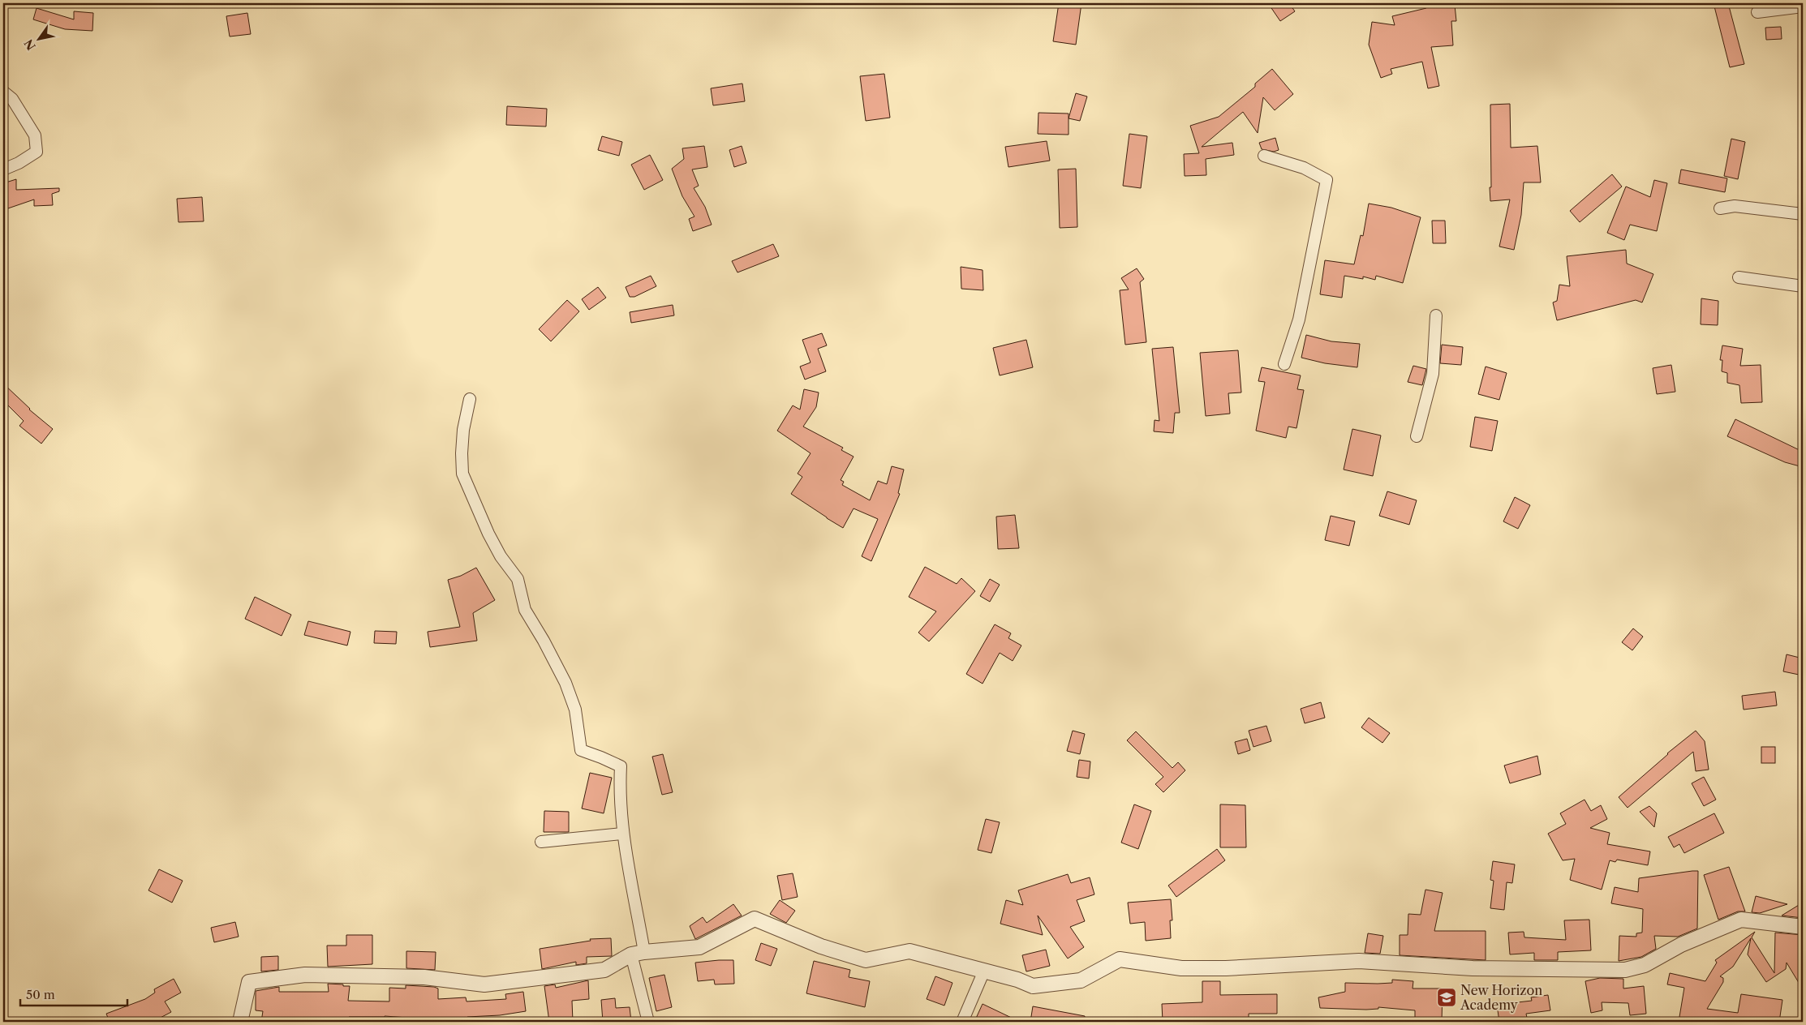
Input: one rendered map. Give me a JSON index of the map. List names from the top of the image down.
{
  "places": {
    "school or university": ["New Horizon Academy"]
  },
  "scale_bar": "50 m",
  "north": "bottom left"
}
